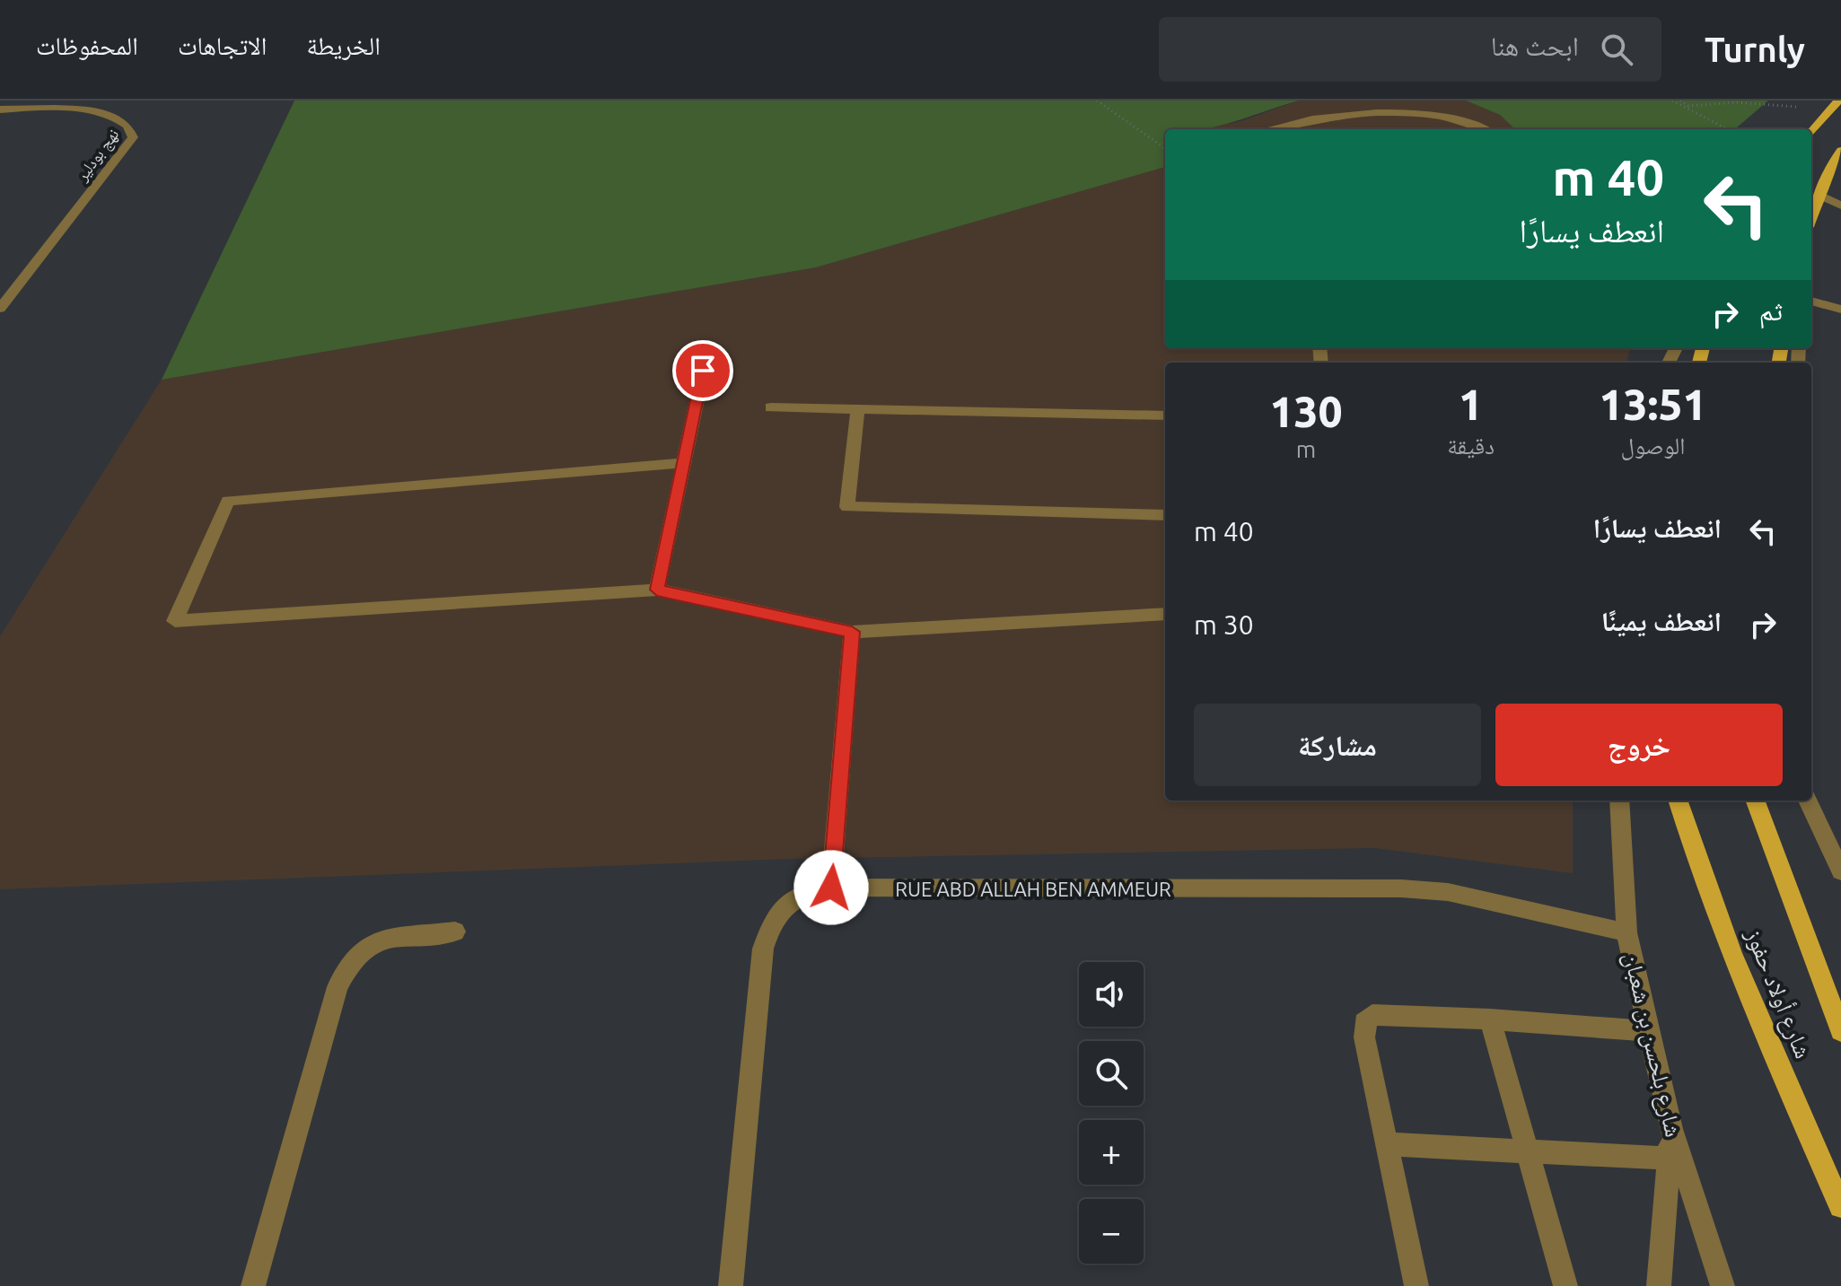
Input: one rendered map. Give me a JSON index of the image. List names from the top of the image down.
{
  "streets": {
    "main road": ["شارع أولاد حفوز"],
    "street": ["نهج بودلير", "RUE ABD ALLAH BEN AMMEUR", "شارع بلحسن بن شعبان"]
  },
  "crossings": [
    ["RUE ABD ALLAH BEN AMMEUR", "شارع بلحسن بن شعبان"]
  ],
  "page": {
    "header": "Turnly",
    "search": "ابحث هنا",
    "nav": ["الخريطة", "الاتجاهات", "المحفوظات"],
    "turn": ["40 m", "انعطف يسارًا"],
    "then": "ثم",
    "eta": [
      "13:51",
      "الوصول",
      "1",
      "دقيقة",
      "130",
      "m"
    ],
    "list": [
      {
        "name": "انعطف يسارًا",
        "value": "40 m"
      },
      {
        "name": "انعطف يمينًا",
        "value": "30 m"
      }
    ],
    "buttons": ["خروج", "مشاركة"],
    "map_buttons": ["+", "−"]
  }
}
